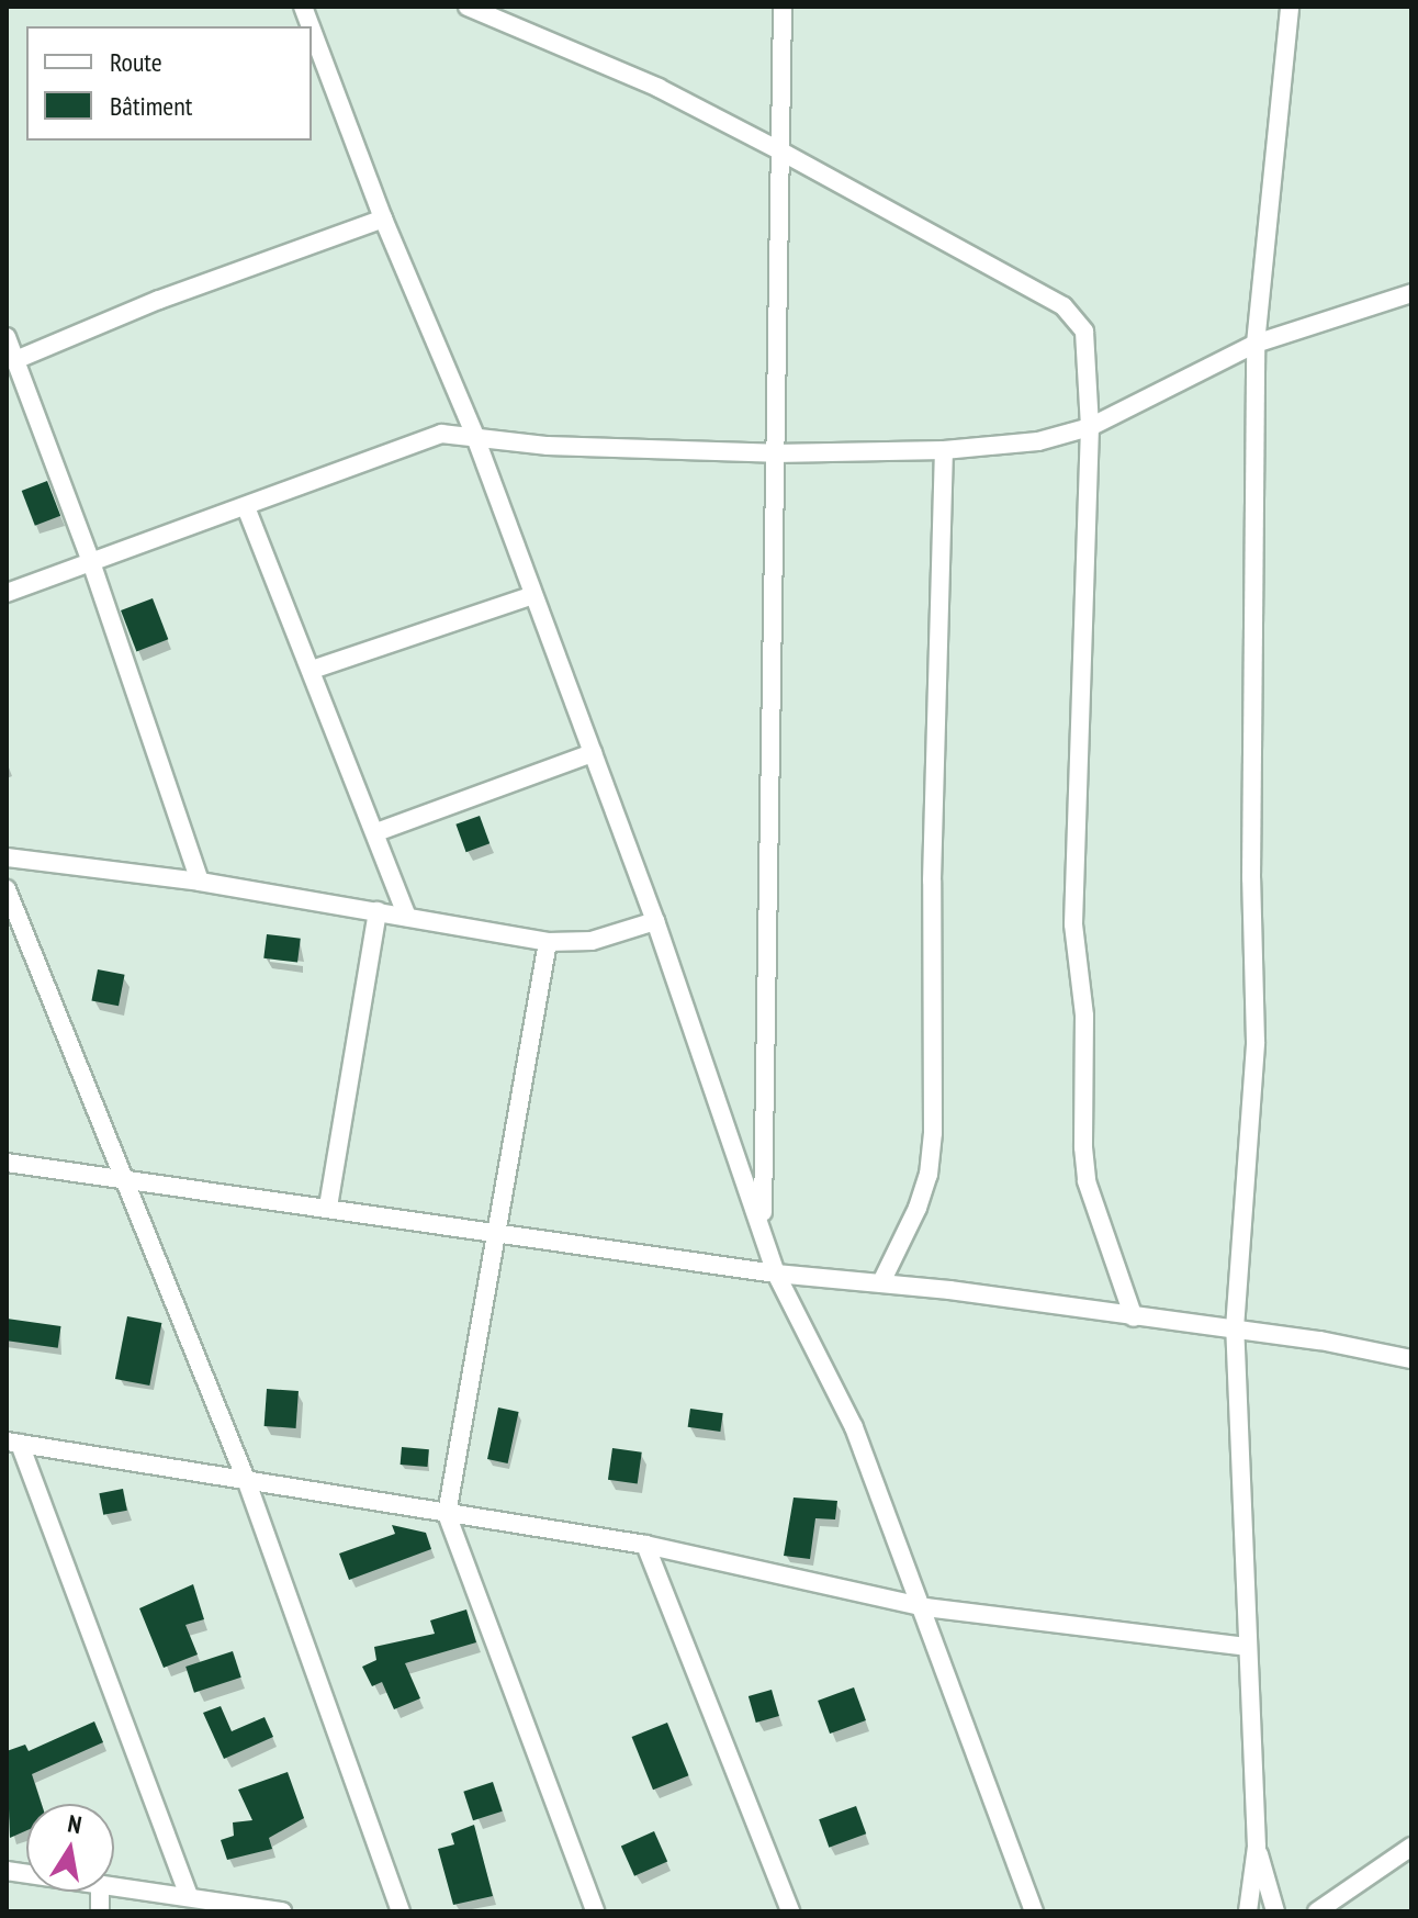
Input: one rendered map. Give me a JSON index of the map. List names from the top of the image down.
{
  "legend": ["Route", "Bâtiment"],
  "north": "top"
}
